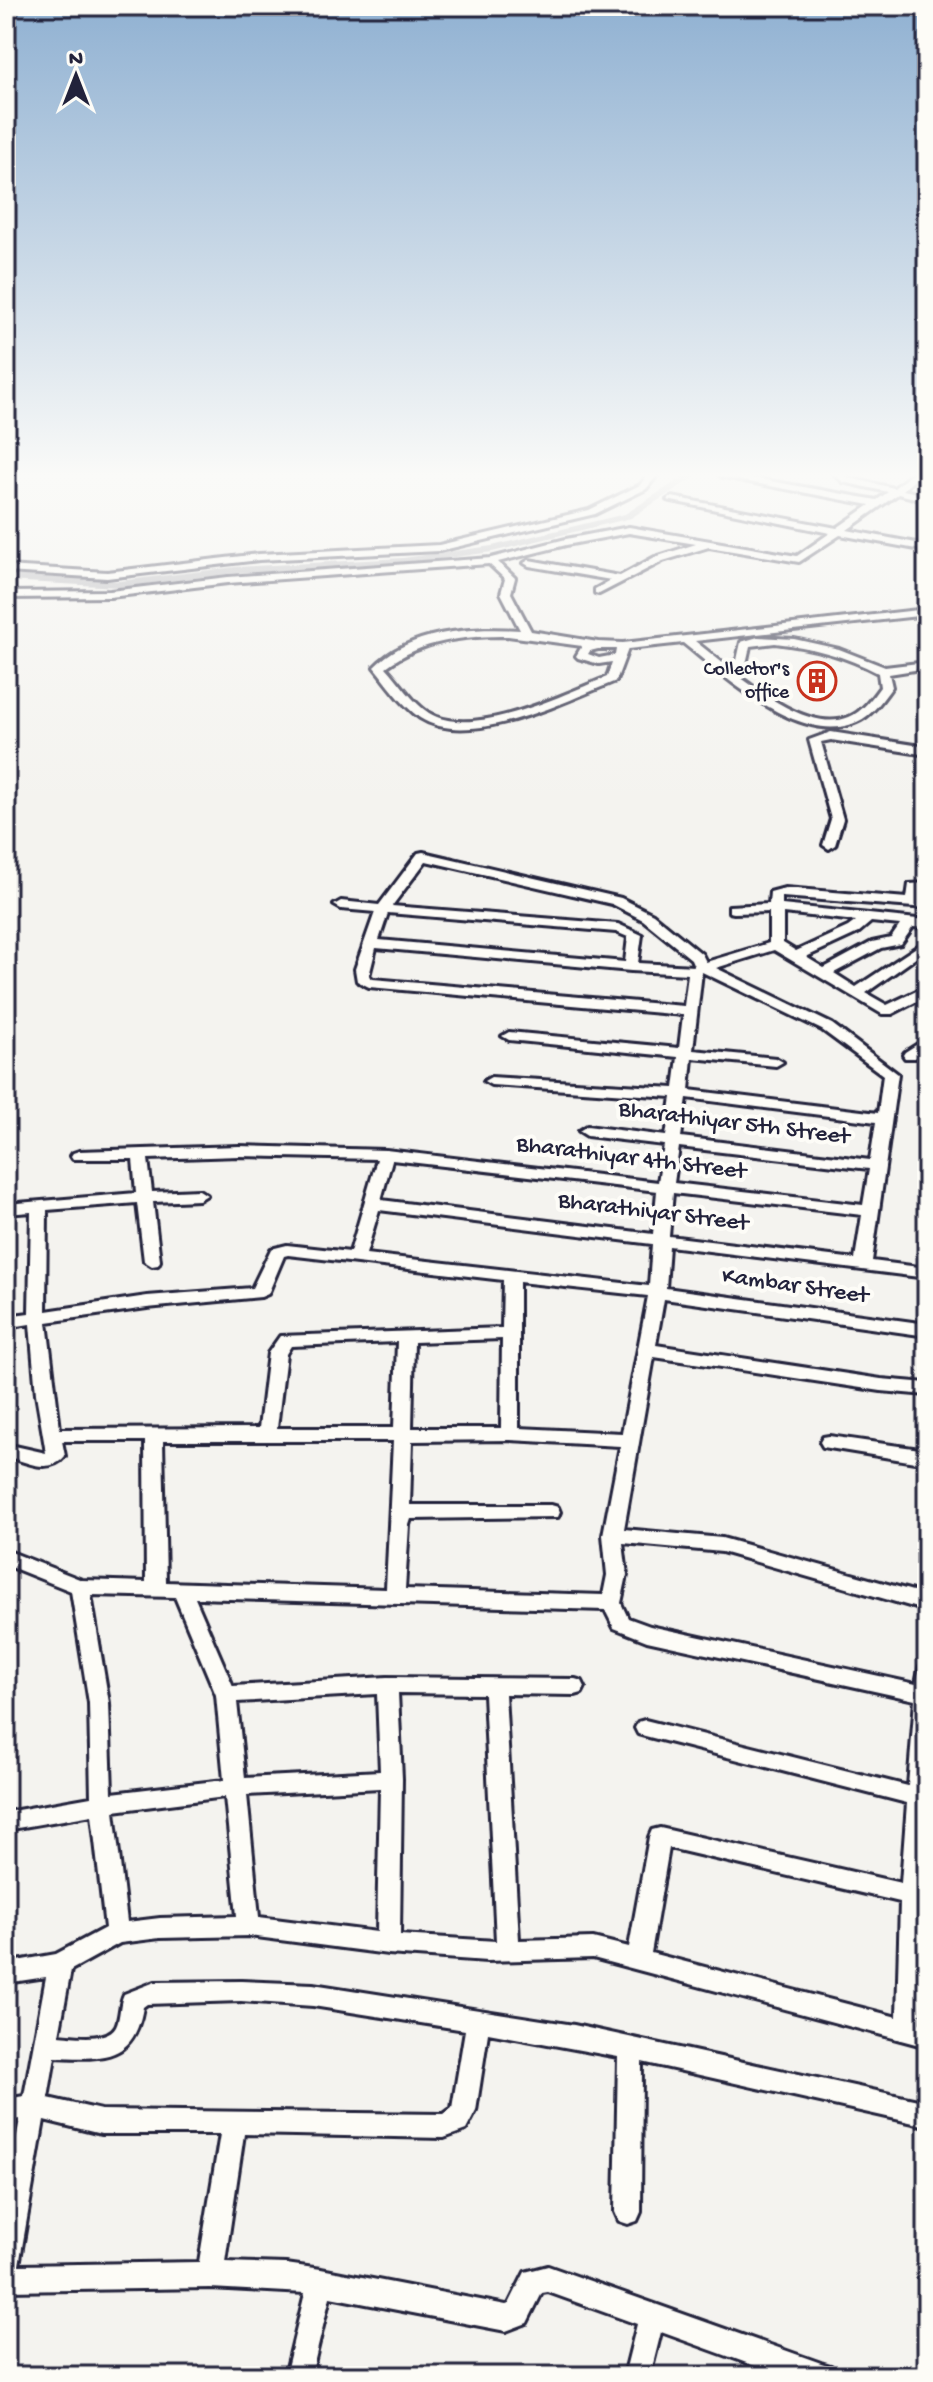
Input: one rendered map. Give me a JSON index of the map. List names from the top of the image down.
{
  "streets": {
    "street": [
      "Bharathiyar 5th Street",
      "Bharathiyar 4th Street",
      "Bharathiyar Street",
      "Kambar Street"
    ]
  },
  "places": {
    "building": ["Collector's office"]
  },
  "north": "top"
}
